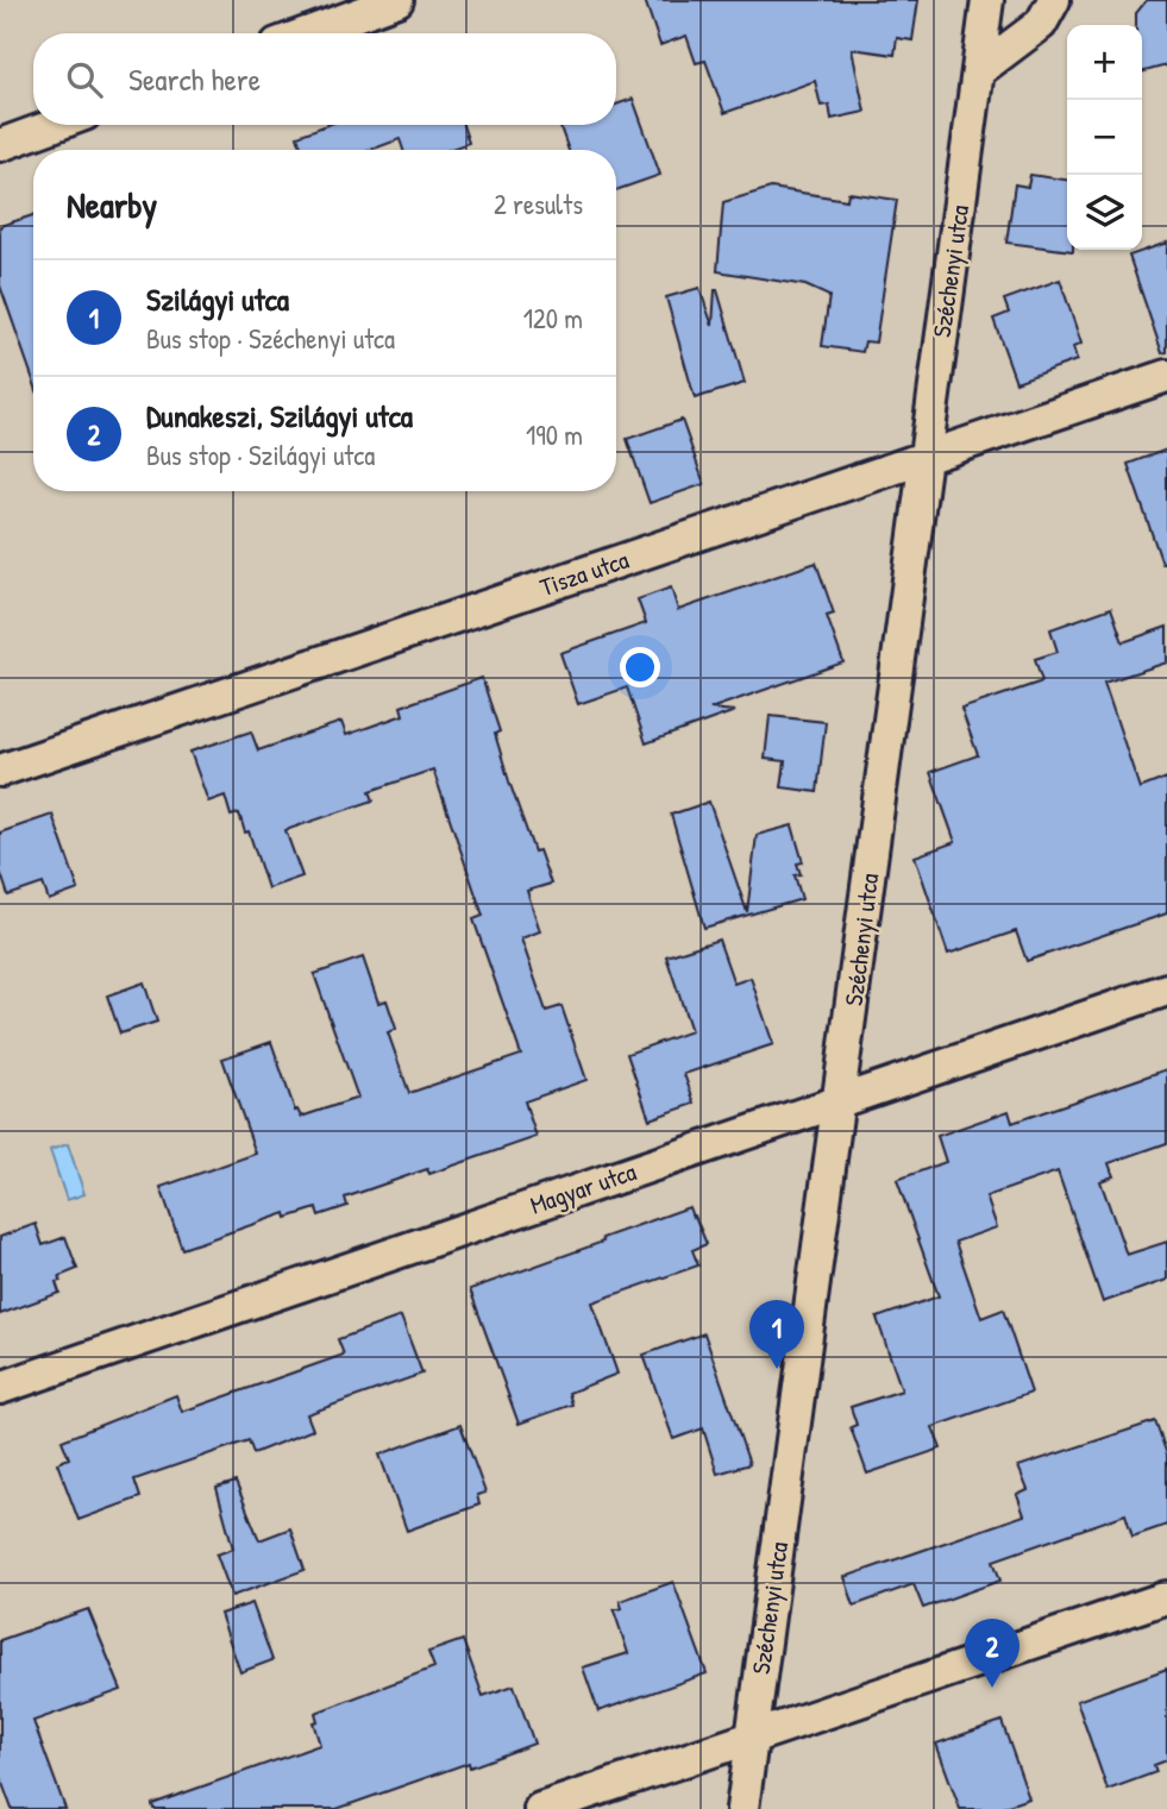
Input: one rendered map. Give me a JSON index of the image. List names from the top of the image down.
{
  "streets": {
    "street": ["Széchenyi utca", "Tisza utca", "Magyar utca"]
  },
  "crossings": [
    ["Széchenyi utca", "Tisza utca"],
    ["Széchenyi utca", "Magyar utca"]
  ],
  "page": {
    "map_buttons": ["+", "−"],
    "search": "Search here",
    "heading": ["Nearby", "2 results"],
    "list": [
      {
        "mark": "1",
        "name": "Szilágyi utca",
        "note": "Bus stop · Széchenyi utca",
        "value": "120 m"
      },
      {
        "mark": "2",
        "name": "Dunakeszi, Szilágyi utca",
        "note": "Bus stop · Szilágyi utca",
        "value": "190 m"
      }
    ],
    "pins": ["1", "2"]
  }
}
